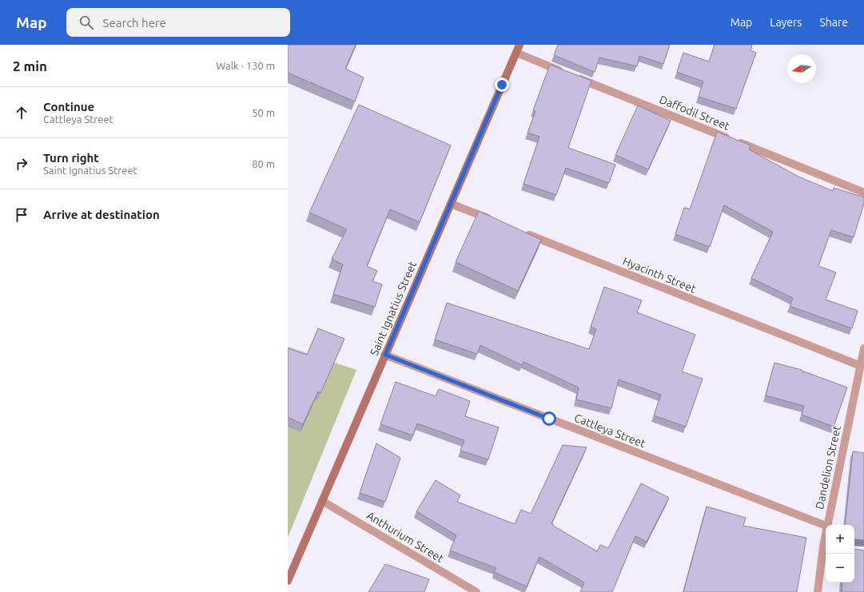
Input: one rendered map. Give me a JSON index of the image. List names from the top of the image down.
{
  "streets": {
    "street": [
      "Daffodil Street",
      "Hyacinth Street",
      "Saint Ignatius Street",
      "Cattleya Street",
      "Dandelion Street",
      "Anthurium Street"
    ]
  },
  "crossings": [
    ["Hyacinth Street", "Dandelion Street"],
    ["Saint Ignatius Street", "Cattleya Street"],
    ["Saint Ignatius Street", "Anthurium Street"]
  ],
  "north": "left",
  "page": {
    "header": "Map",
    "search": "Search here",
    "nav": ["Map", "Layers", "Share"],
    "heading": ["2 min", "Walk · 130 m"],
    "list": [
      ["Continue", "Cattleya Street", "50 m"],
      ["Turn right", "Saint Ignatius Street", "80 m"],
      "Arrive at destination"
    ],
    "map_buttons": ["+", "−"]
  }
}
